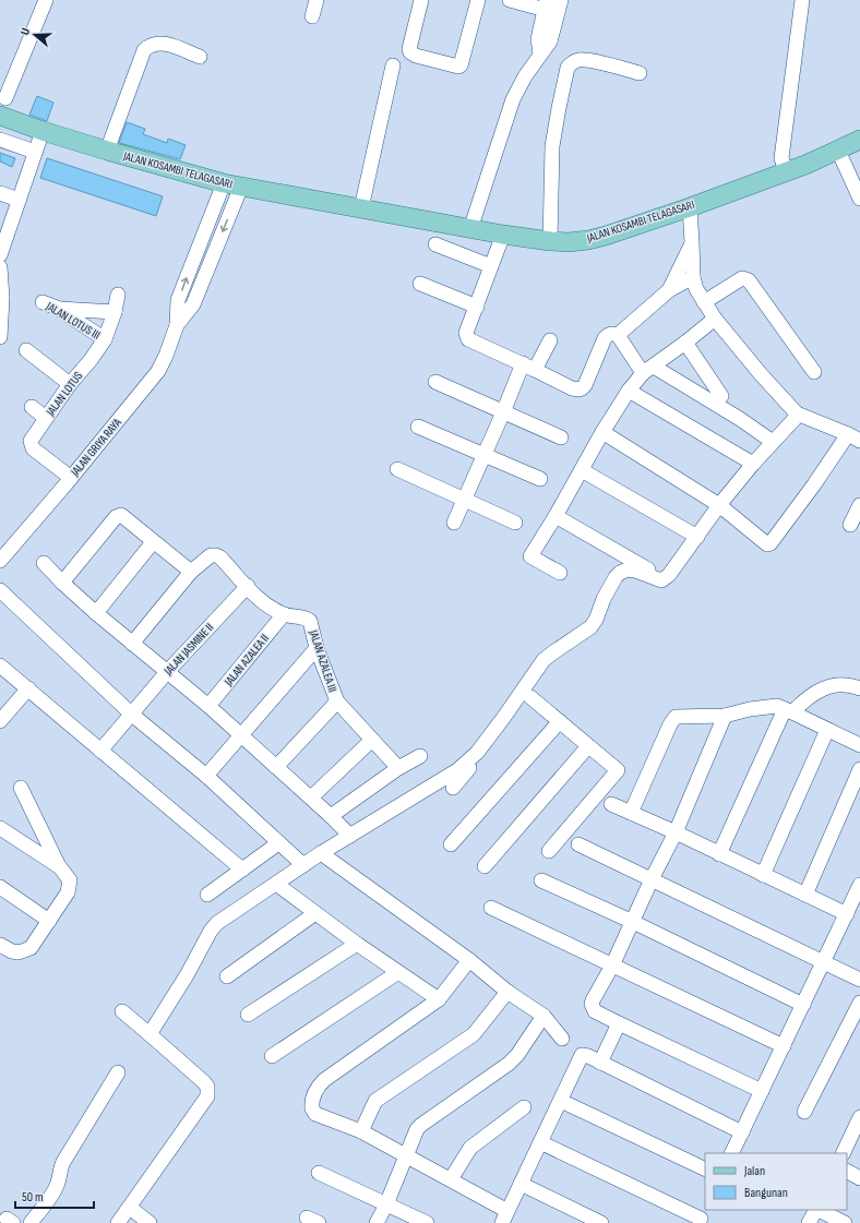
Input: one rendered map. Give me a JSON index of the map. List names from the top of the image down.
{
  "streets": {
    "main road": ["JALAN KOSAMBI TELAGASARI"],
    "street": [
      "JALAN LOTUS III",
      "JALAN LOTUS",
      "JALAN GRIYA RAYA",
      "JALAN JASMINE II",
      "JALAN AZALEA II",
      "JALAN AZALEA III"
    ]
  },
  "crossings": [
    ["JALAN KOSAMBI TELAGASARI", "JALAN GRIYA RAYA"],
    ["JALAN LOTUS III", "JALAN LOTUS"],
    ["JALAN LOTUS", "JALAN GRIYA RAYA"],
    ["JALAN JASMINE II", "JALAN AZALEA III"],
    ["JALAN AZALEA II", "JALAN AZALEA III"]
  ],
  "legend": ["Jalan", "Bangunan"],
  "scale_bar": "50 m",
  "north": "left"
}
